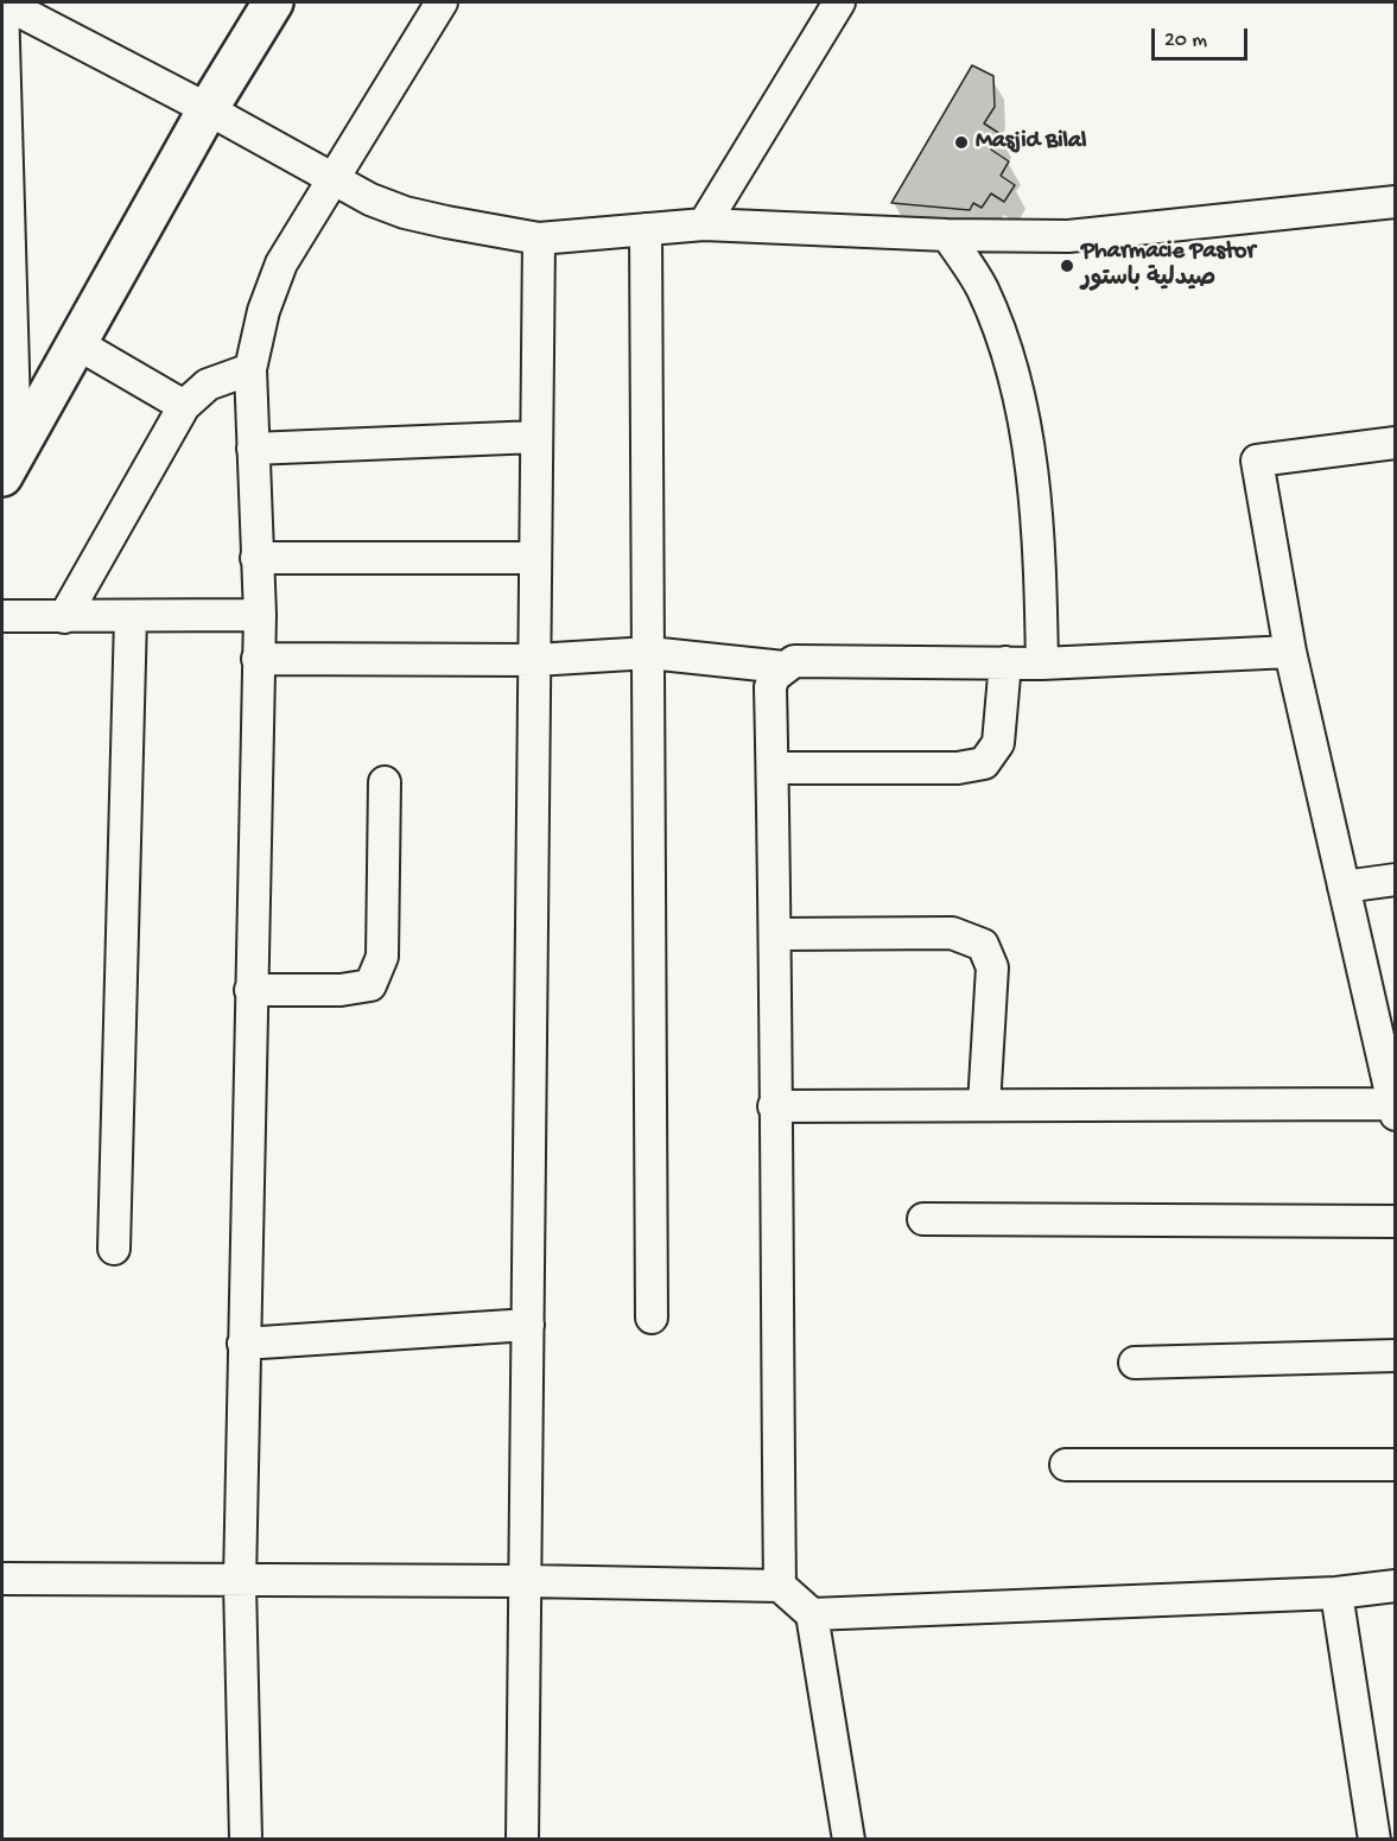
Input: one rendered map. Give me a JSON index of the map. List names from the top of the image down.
{
  "places": ["Masjid Bilal", "Pharmacie Pastor صيدلية باستور"],
  "scale_bar": "20 m"
}
